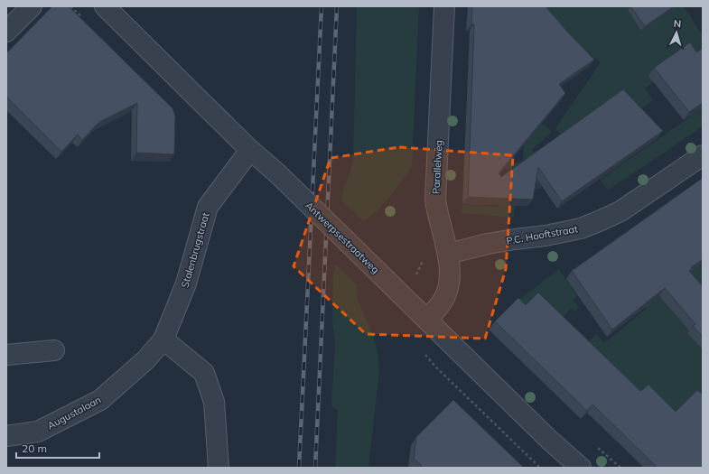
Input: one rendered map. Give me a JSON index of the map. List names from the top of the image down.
{
  "streets": {
    "street": [
      "Parallelweg",
      "P.C. Hooftstraat",
      "Antwerpsestraatweg",
      "Stalenbrugstraat",
      "Augustalaan"
    ]
  },
  "crossings": [
    ["Parallelweg", "P.C. Hooftstraat"],
    ["Parallelweg", "Antwerpsestraatweg"],
    ["Antwerpsestraatweg", "Stalenbrugstraat"],
    ["Stalenbrugstraat", "Augustalaan"]
  ],
  "scale_bar": "20 m",
  "north": "top"
}
